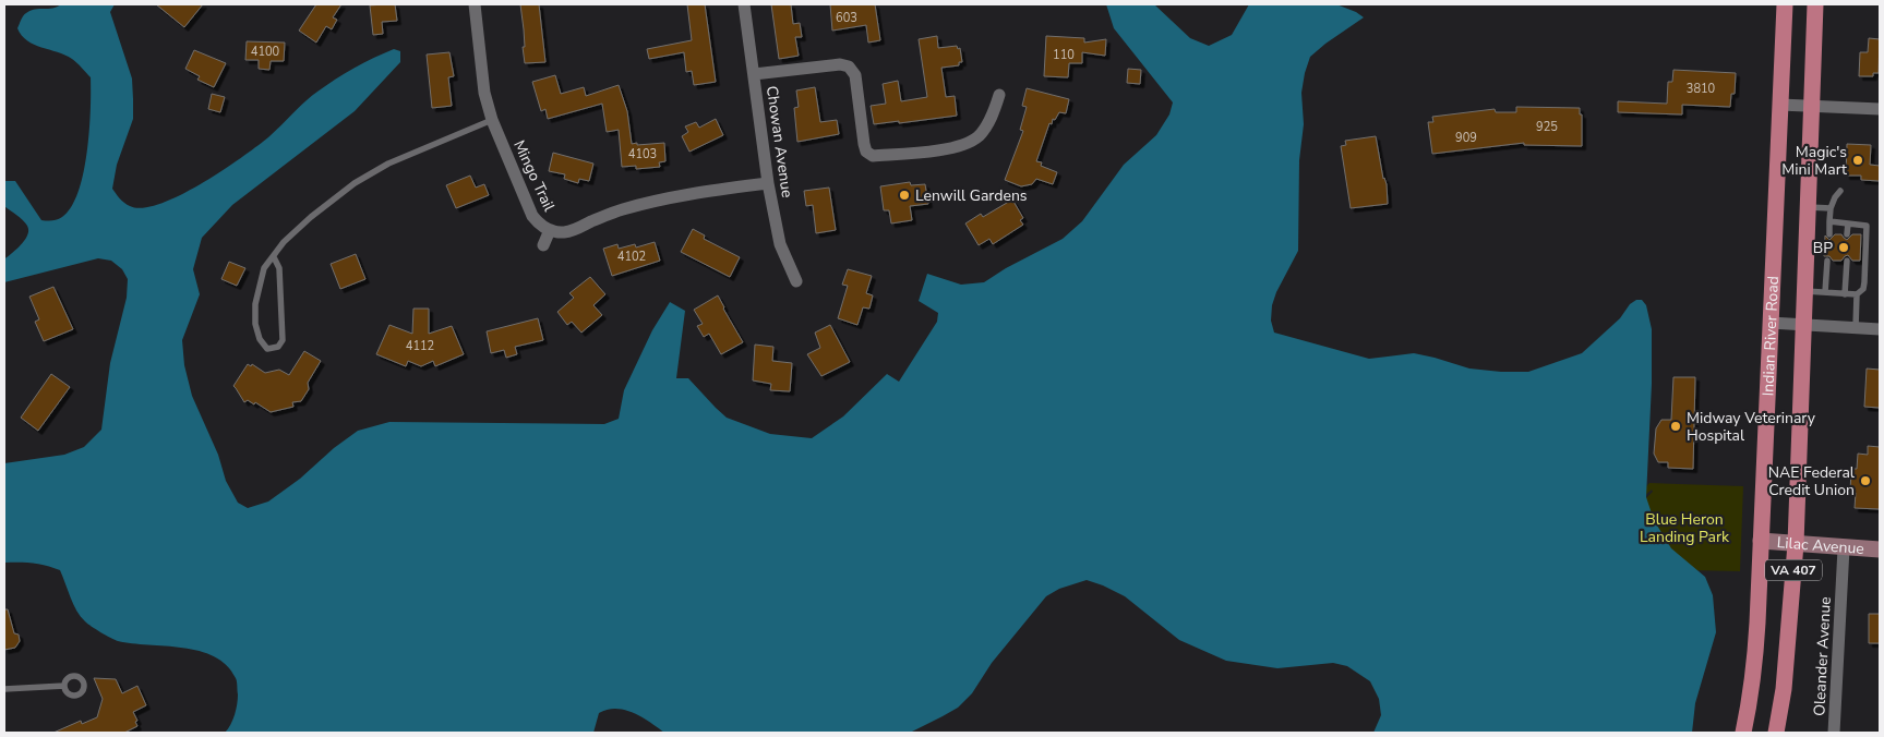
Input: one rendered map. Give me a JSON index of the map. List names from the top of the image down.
{
  "streets": {
    "main road": ["Indian River Road", "VA 407"],
    "street": [
      "Chowan Avenue",
      "Mingo Trail",
      "Lilac Avenue",
      "Oleander Avenue"
    ]
  },
  "crossings": [
    ["Chowan Avenue", "Mingo Trail"],
    ["Indian River Road", "Lilac Avenue"],
    ["Lilac Avenue", "VA 407"],
    ["Lilac Avenue", "Oleander Avenue"]
  ],
  "parks": ["Blue Heron Landing Park"],
  "places": [
    "Magic's Mini Mart",
    "Lenwill Gardens",
    "BP",
    "Midway Veterinary Hospital",
    "NAE Federal Credit Union"
  ],
  "house_numbers": [
    "603",
    "4100",
    "110",
    "3810",
    "925",
    "909",
    "4103",
    "4102",
    "4112"
  ]
}
